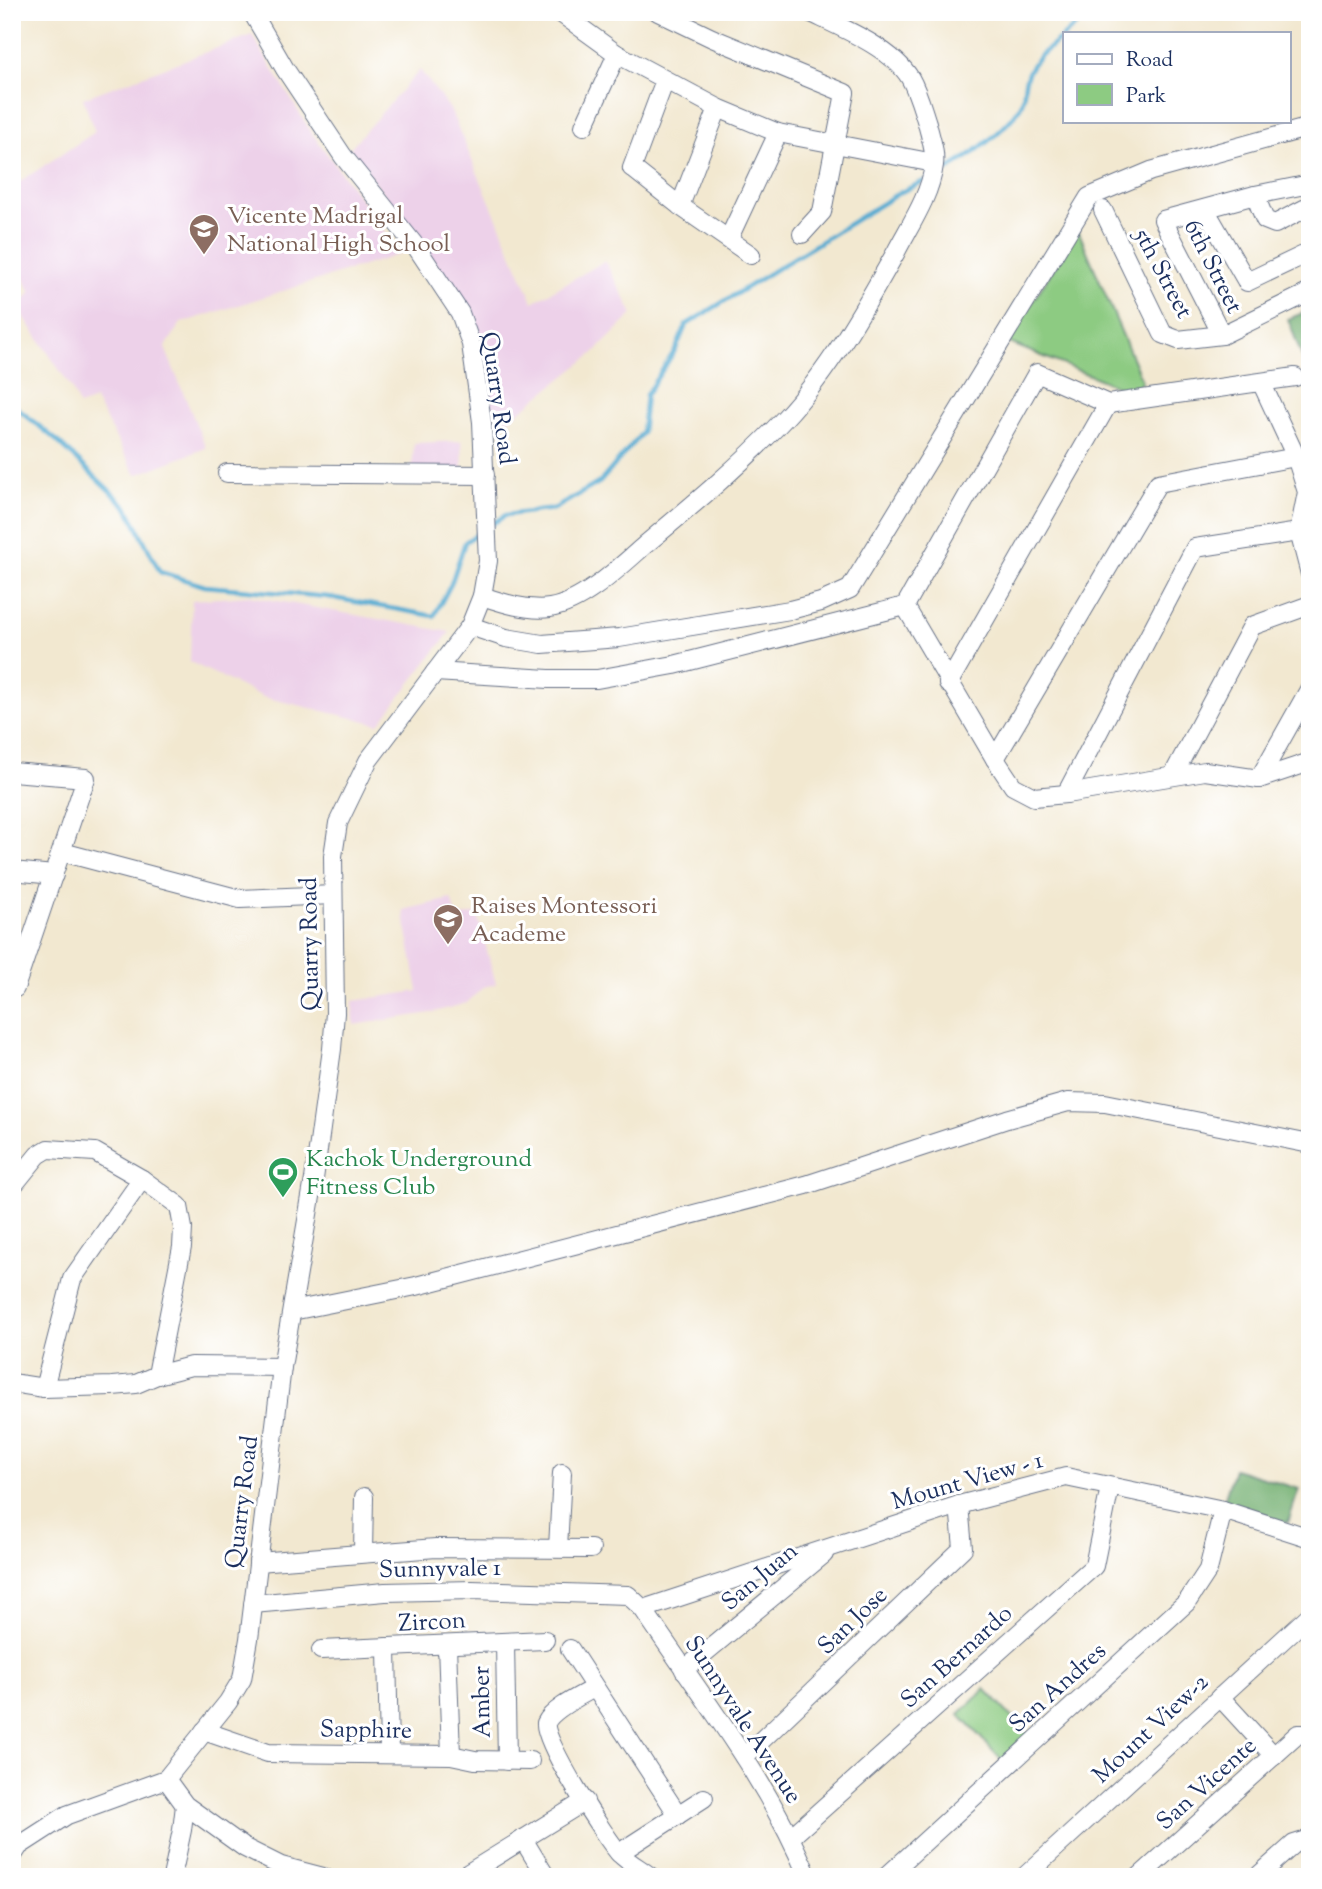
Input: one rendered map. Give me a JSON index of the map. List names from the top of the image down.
{
  "streets": {
    "street": [
      "6th Street",
      "5th Street",
      "Quarry Road",
      "Mount View - 1",
      "Sunnyvale 1",
      "San Juan",
      "San Jose",
      "Zircon",
      "San Bernardo",
      "San Andres",
      "Amber",
      "Sunnyvale Avenue",
      "Mount View-2",
      "Sapphire",
      "San Vicente"
    ]
  },
  "crossings": [
    ["6th Street", "5th Street"],
    ["Quarry Road", "Sunnyvale 1"],
    ["Quarry Road", "Sapphire"],
    ["Mount View - 1", "San Juan"],
    ["Mount View - 1", "San Jose"],
    ["Mount View - 1", "San Bernardo"],
    ["Mount View - 1", "San Andres"],
    ["Mount View - 1", "Sunnyvale Avenue"],
    ["Sunnyvale 1", "Sunnyvale Avenue"],
    ["San Juan", "Sunnyvale Avenue"],
    ["San Jose", "Sunnyvale Avenue"],
    ["Zircon", "Amber"],
    ["San Bernardo", "Sunnyvale Avenue"],
    ["Amber", "Sapphire"]
  ],
  "places": {
    "school or university": ["Vicente Madrigal National High School", "Raises Montessori Academe"],
    "sports": ["Kachok Underground Fitness Club"]
  },
  "legend": ["Road", "Park"]
}
